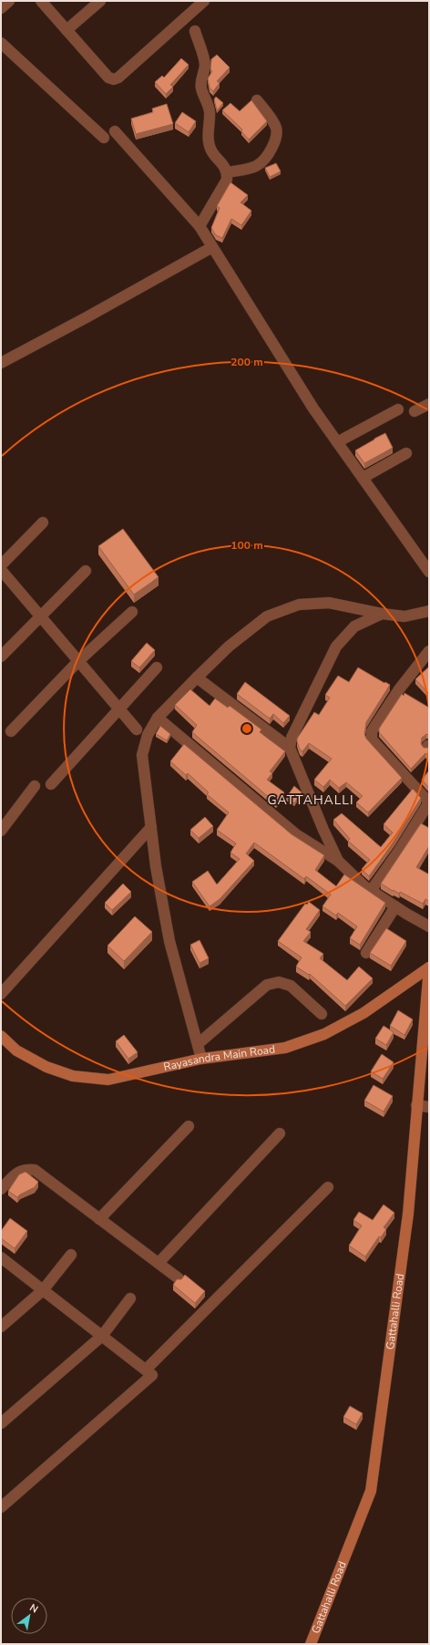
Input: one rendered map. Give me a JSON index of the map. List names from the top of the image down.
{
  "streets": {
    "main road": ["Rayasandra Main Road", "Gattahalli Road"]
  },
  "crossings": [
    ["Rayasandra Main Road", "Gattahalli Road"]
  ],
  "districts": ["GATTAHALLI"],
  "north": "top right",
  "rings": ["200 m", "100 m"]
}
